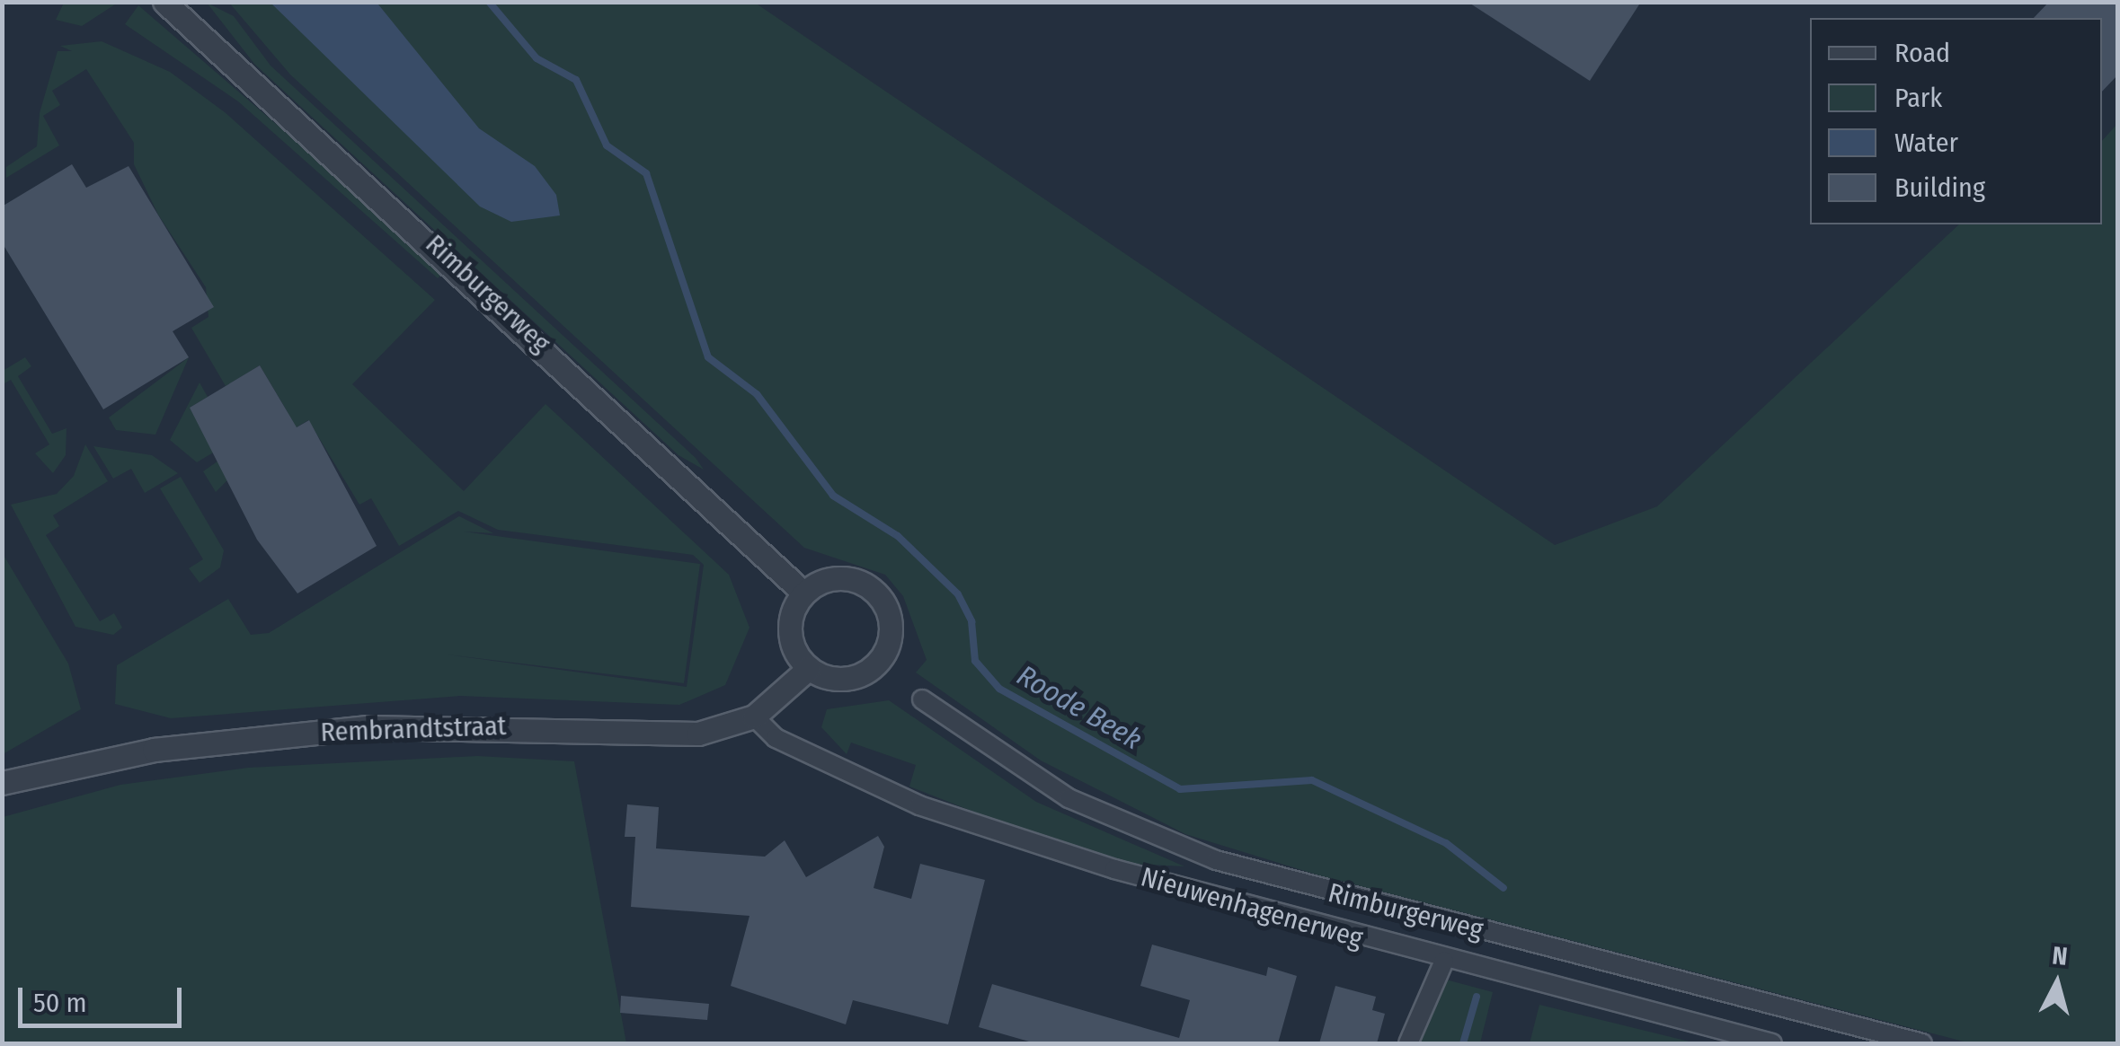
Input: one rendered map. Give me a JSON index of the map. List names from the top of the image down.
{
  "streets": {
    "street": ["Rimburgerweg", "Rembrandtstraat", "Nieuwenhagenerweg"]
  },
  "crossings": [
    ["Rimburgerweg", "Rembrandtstraat"],
    ["Rembrandtstraat", "Nieuwenhagenerweg"]
  ],
  "water": ["Roode Beek"],
  "legend": [
    "Road",
    "Park",
    "Water",
    "Building"
  ],
  "scale_bar": "50 m",
  "north": "top"
}
